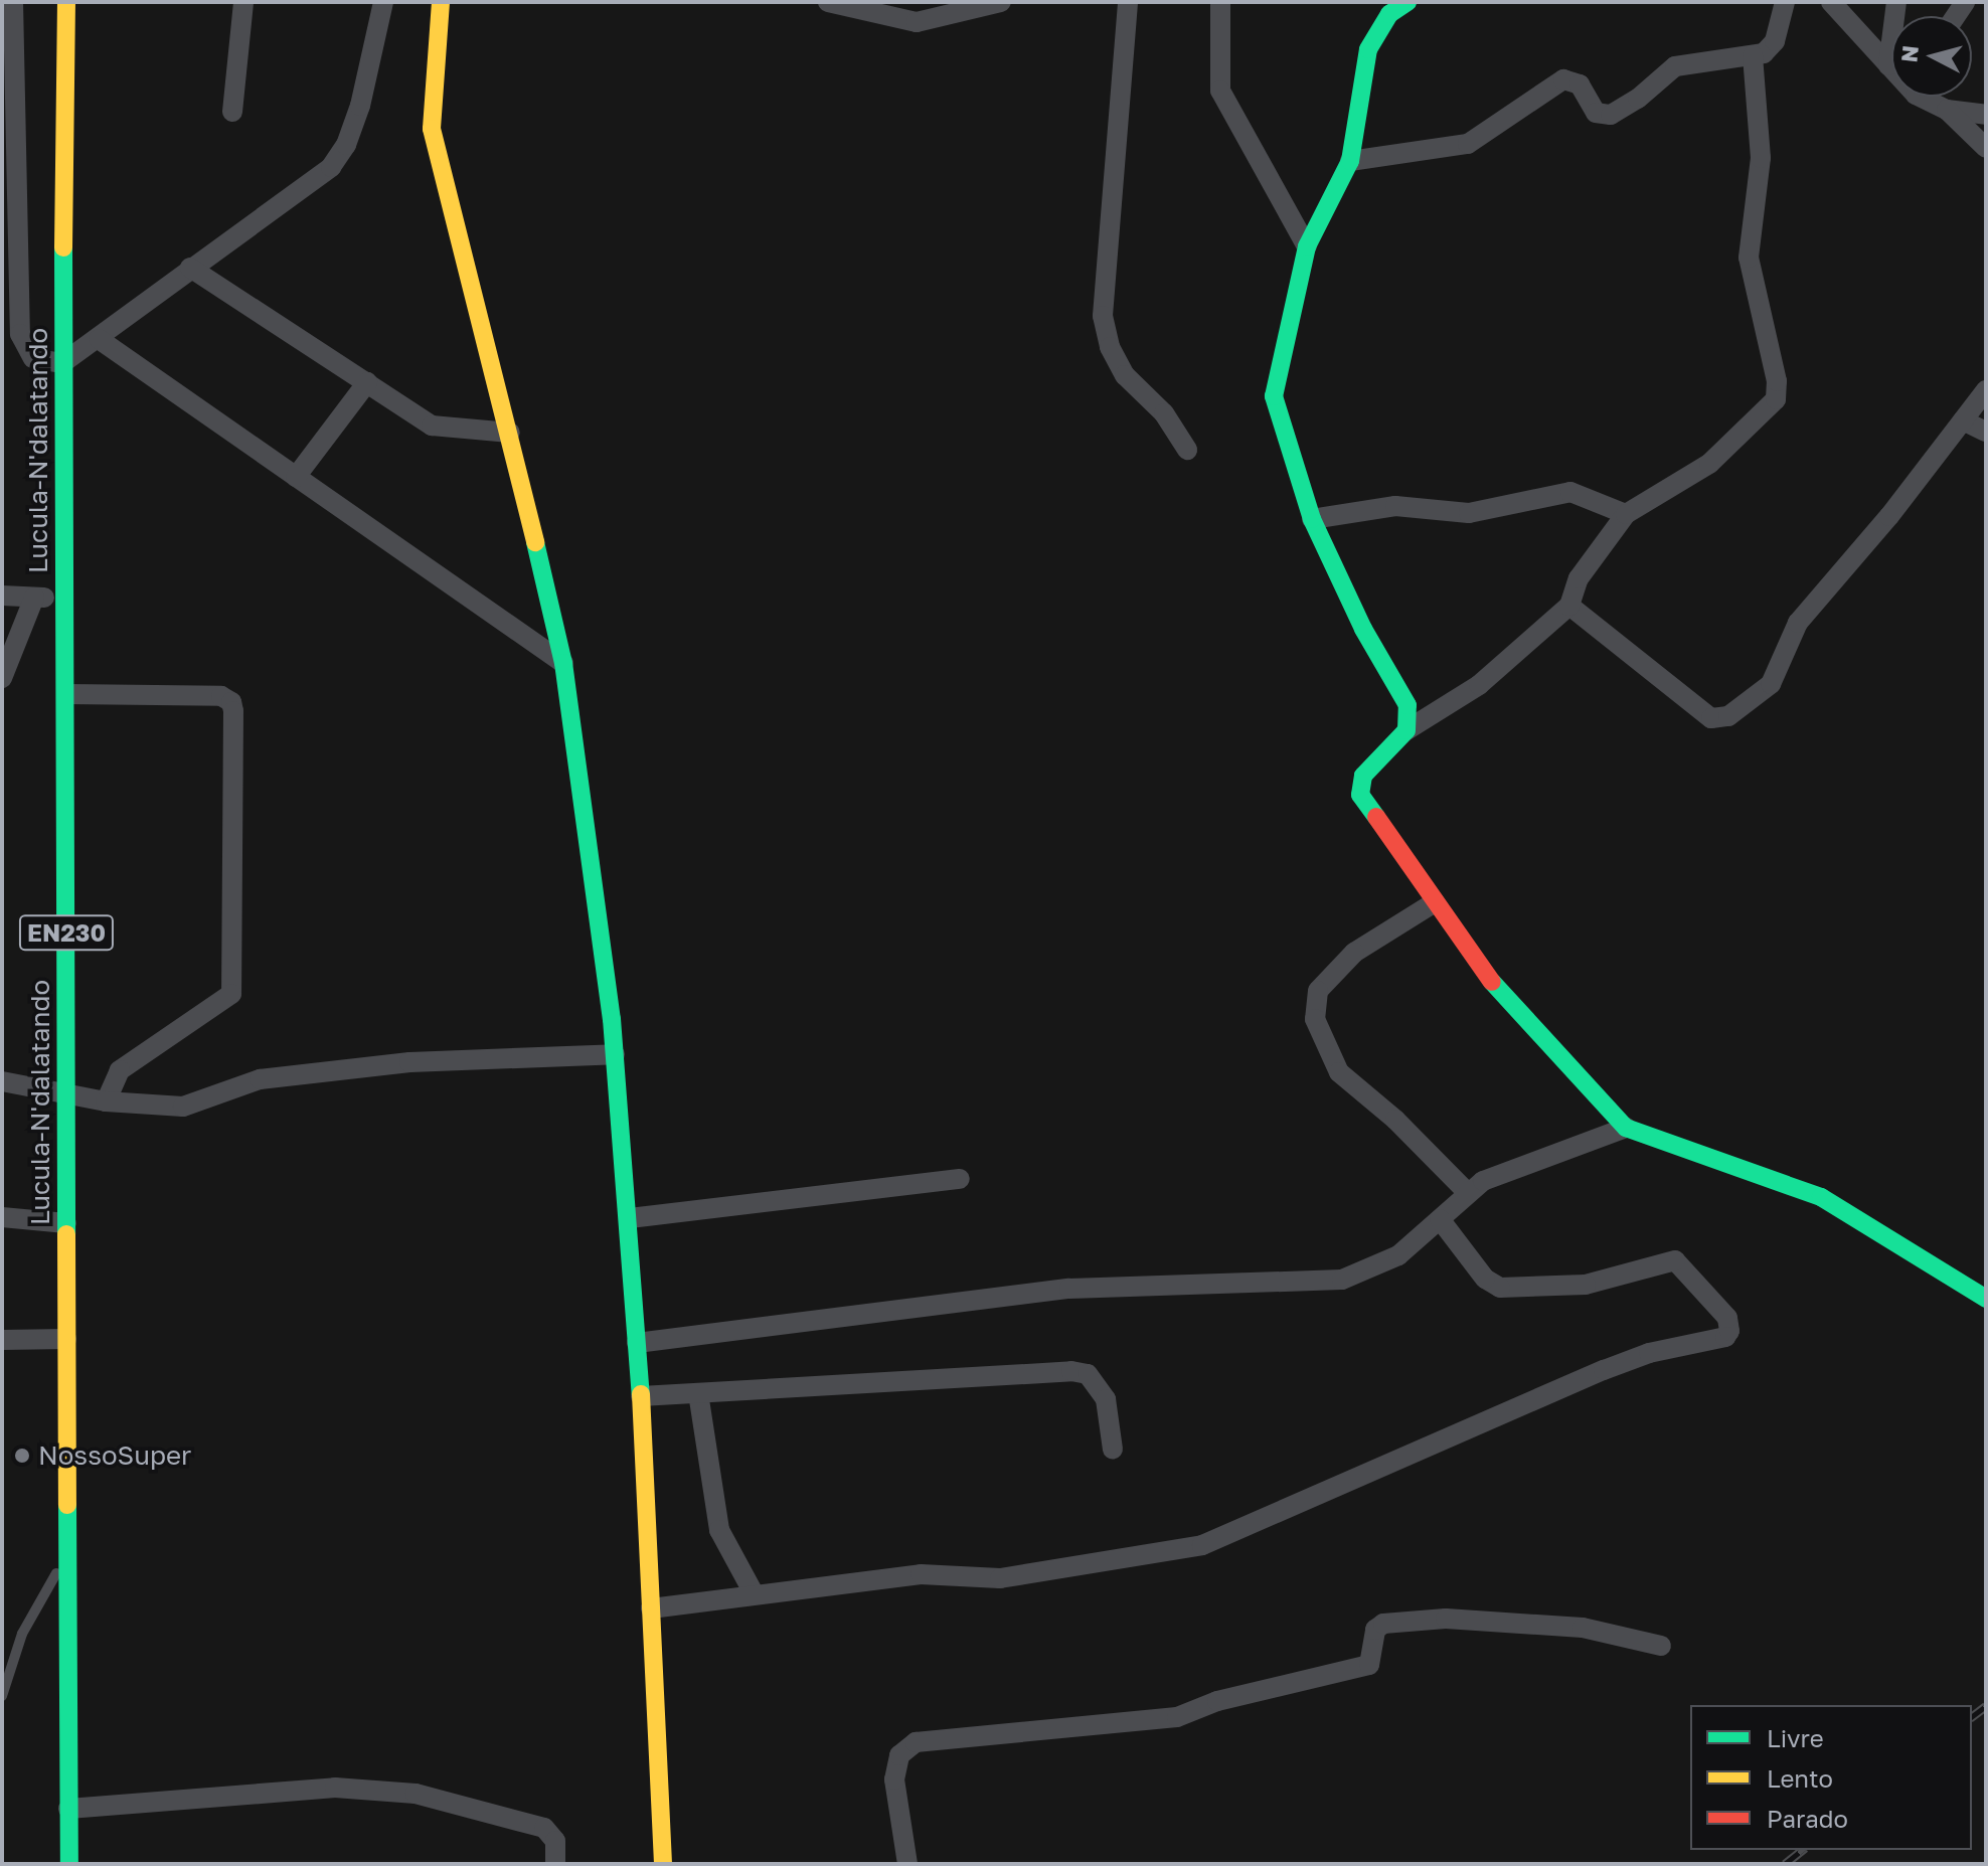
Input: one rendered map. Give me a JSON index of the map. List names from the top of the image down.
{
  "streets": {
    "main road": ["Lucula-N'dalatando", "EN230"]
  },
  "places": ["NossoSuper"],
  "legend": ["Livre", "Lento", "Parado"],
  "north": "left"
}
